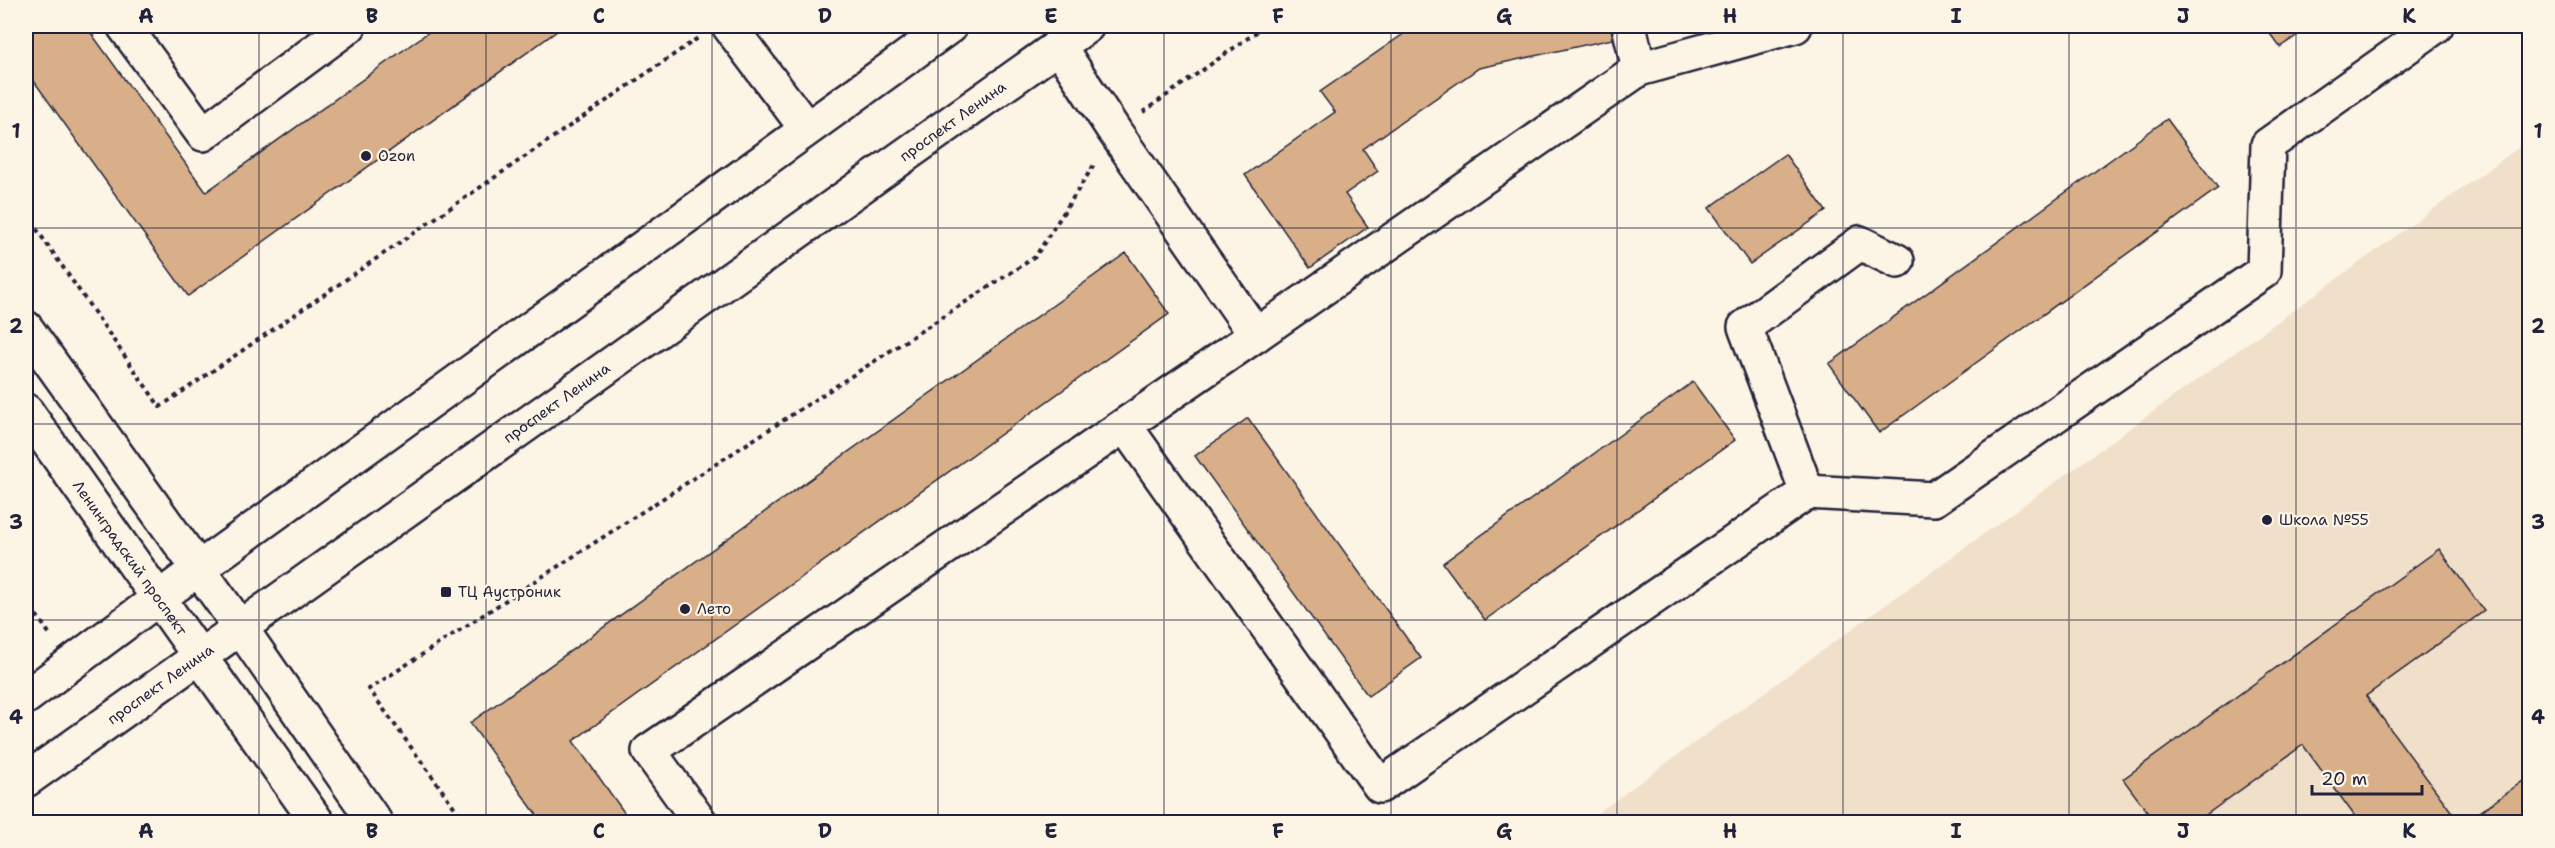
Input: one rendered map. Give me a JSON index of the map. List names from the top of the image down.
{
  "streets": {
    "main road": ["проспект Ленина", "Ленинградский проспект"]
  },
  "crossings": [
    ["проспект Ленина", "Ленинградский проспект"]
  ],
  "places": {
    "other": ["Ozon", "Школа №55", "Лето"],
    "transit": ["ТЦ Аустроник"]
  },
  "scale_bar": "20 m",
  "grid": {
    "columns": [
      "A",
      "B",
      "C",
      "D",
      "E",
      "F",
      "G",
      "H",
      "I",
      "J",
      "K"
    ],
    "rows": [
      "1",
      "2",
      "3",
      "4"
    ]
  }
}
